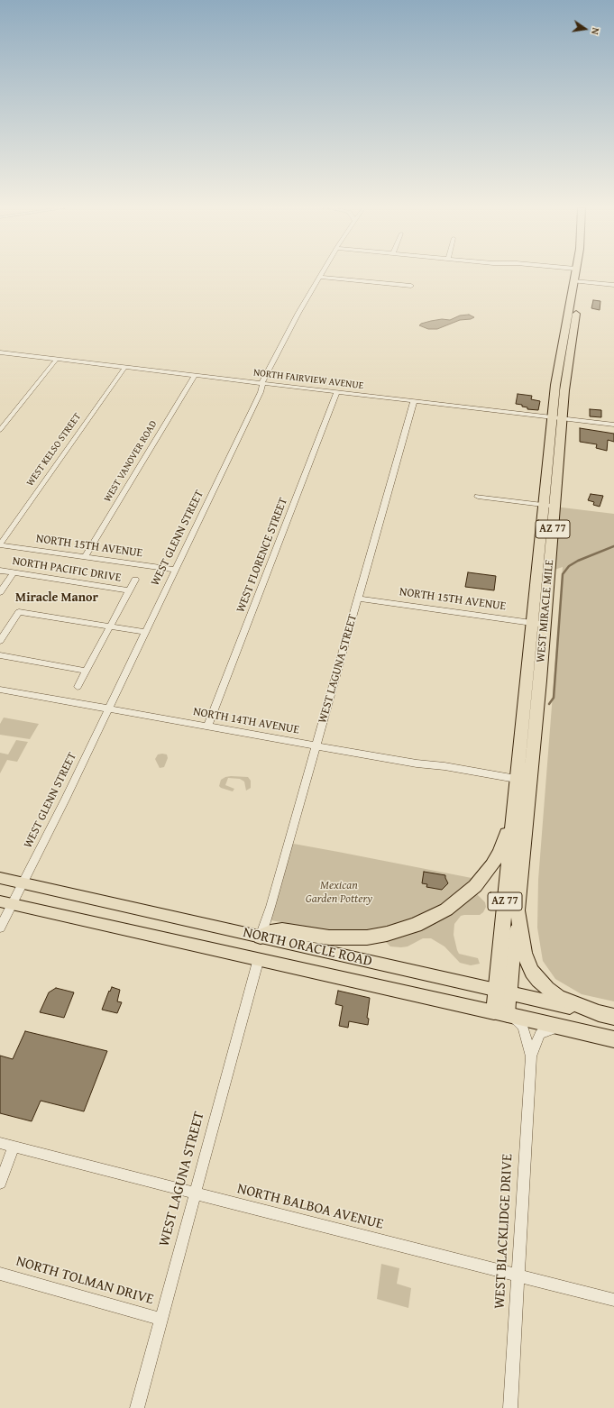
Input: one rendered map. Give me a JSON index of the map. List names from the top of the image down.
{
  "streets": {
    "highway": ["AZ 77", "WEST MIRACLE MILE", "NORTH ORACLE ROAD"],
    "street": [
      "NORTH FAIRVIEW AVENUE",
      "WEST KELSO STREET",
      "WEST VANOVER ROAD",
      "WEST GLENN STREET",
      "NORTH 15TH AVENUE",
      "WEST FLORENCE STREET",
      "NORTH PACIFIC DRIVE",
      "WEST LAGUNA STREET",
      "NORTH 14TH AVENUE",
      "NORTH BALBOA AVENUE",
      "WEST BLACKLIDGE DRIVE",
      "NORTH TOLMAN DRIVE"
    ]
  },
  "crossings": [
    ["NORTH FAIRVIEW AVENUE", "WEST KELSO STREET"],
    ["NORTH FAIRVIEW AVENUE", "WEST VANOVER ROAD"],
    ["NORTH FAIRVIEW AVENUE", "WEST GLENN STREET"],
    ["NORTH FAIRVIEW AVENUE", "WEST FLORENCE STREET"],
    ["NORTH FAIRVIEW AVENUE", "WEST MIRACLE MILE"],
    ["NORTH FAIRVIEW AVENUE", "WEST LAGUNA STREET"],
    ["WEST KELSO STREET", "NORTH 15TH AVENUE"],
    ["WEST VANOVER ROAD", "NORTH 15TH AVENUE"],
    ["AZ 77", "WEST MIRACLE MILE"],
    ["AZ 77", "NORTH ORACLE ROAD"],
    ["WEST GLENN STREET", "NORTH 15TH AVENUE"],
    ["WEST GLENN STREET", "NORTH 14TH AVENUE"],
    ["WEST GLENN STREET", "NORTH ORACLE ROAD"],
    ["NORTH 15TH AVENUE", "WEST MIRACLE MILE"],
    ["NORTH 15TH AVENUE", "WEST LAGUNA STREET"],
    ["WEST FLORENCE STREET", "NORTH 14TH AVENUE"],
    ["WEST MIRACLE MILE", "NORTH 14TH AVENUE"],
    ["WEST MIRACLE MILE", "NORTH ORACLE ROAD"],
    ["WEST LAGUNA STREET", "NORTH 14TH AVENUE"],
    ["WEST LAGUNA STREET", "NORTH ORACLE ROAD"],
    ["WEST LAGUNA STREET", "NORTH BALBOA AVENUE"],
    ["WEST LAGUNA STREET", "NORTH TOLMAN DRIVE"],
    ["NORTH BALBOA AVENUE", "WEST BLACKLIDGE DRIVE"]
  ],
  "districts": ["Miracle Manor"],
  "parks": ["Mexican Garden Pottery"],
  "north": "right"
}
